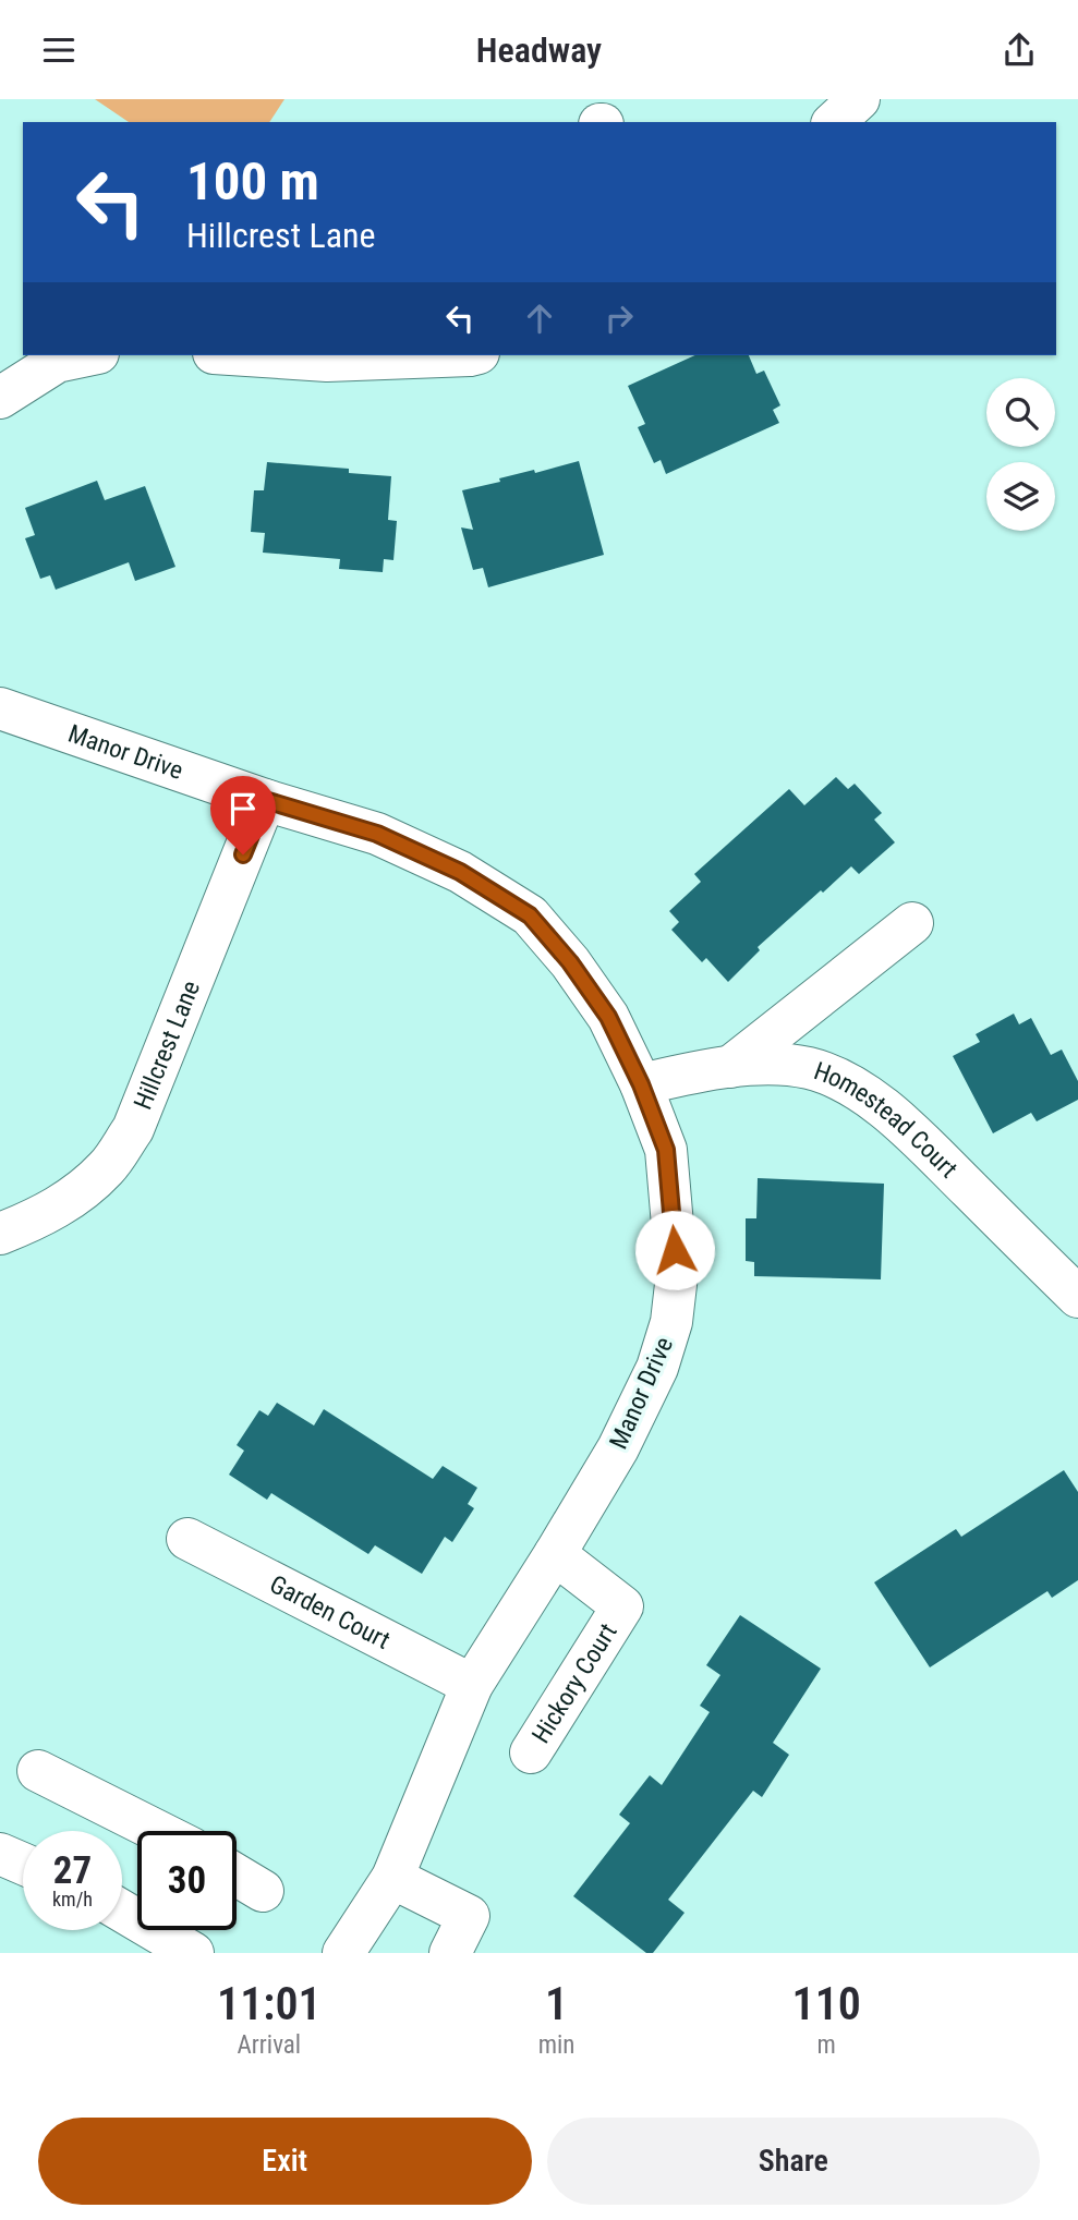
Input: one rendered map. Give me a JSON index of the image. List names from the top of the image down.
{
  "streets": {
    "street": [
      "Manor Drive",
      "Hillcrest Lane",
      "Homestead Court",
      "Garden Court",
      "Hickory Court"
    ]
  },
  "crossings": [
    ["Manor Drive", "Hillcrest Lane"],
    ["Manor Drive", "Homestead Court"],
    ["Manor Drive", "Garden Court"],
    ["Manor Drive", "Hickory Court"]
  ],
  "page": {
    "header": "Headway",
    "turn": ["100 m", "Hillcrest Lane"],
    "speed": "27 km/h",
    "limit": "30",
    "eta": [
      "11:01",
      "Arrival",
      "1",
      "min",
      "110",
      "m"
    ],
    "buttons": ["Exit", "Share"]
  }
}
